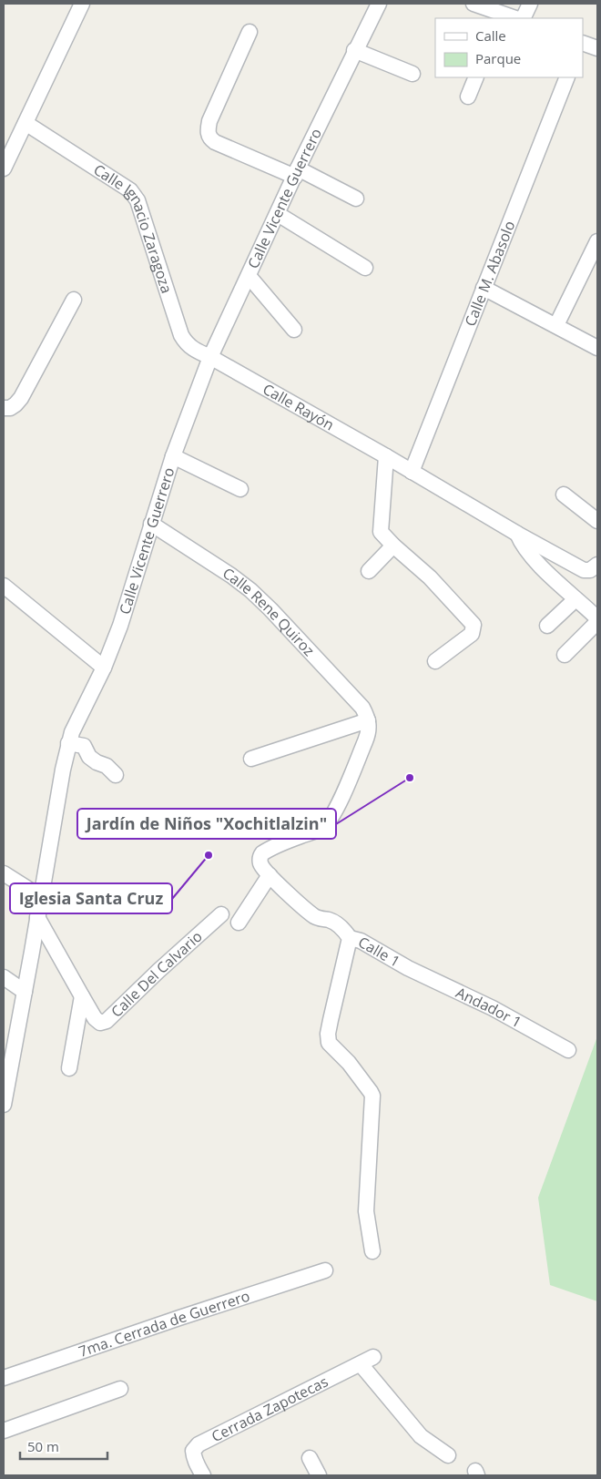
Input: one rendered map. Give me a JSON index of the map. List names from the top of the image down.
{
  "streets": {
    "street": [
      "Calle Vicente Guerrero",
      "Calle Ignacio Zaragoza",
      "Calle M. Abasolo",
      "Calle Rayón",
      "Calle Rene Quiroz",
      "Calle 1",
      "Calle Del Calvario",
      "Andador 1",
      "7ma. Cerrada de Guerrero",
      "Cerrada Zapotecas"
    ]
  },
  "crossings": [
    ["Calle Vicente Guerrero", "Calle Ignacio Zaragoza"],
    ["Calle Vicente Guerrero", "Calle Rayón"],
    ["Calle Vicente Guerrero", "Calle Rene Quiroz"],
    ["Calle Vicente Guerrero", "Calle Del Calvario"],
    ["Calle Ignacio Zaragoza", "Calle Rayón"],
    ["Calle M. Abasolo", "Calle Rayón"],
    ["Calle Rene Quiroz", "Calle 1"],
    ["Calle 1", "Andador 1"]
  ],
  "places": ["Jardín de Niños \"Xochitlalzin\"", "Iglesia Santa Cruz"],
  "legend": ["Calle", "Parque"],
  "scale_bar": "50 m"
}
